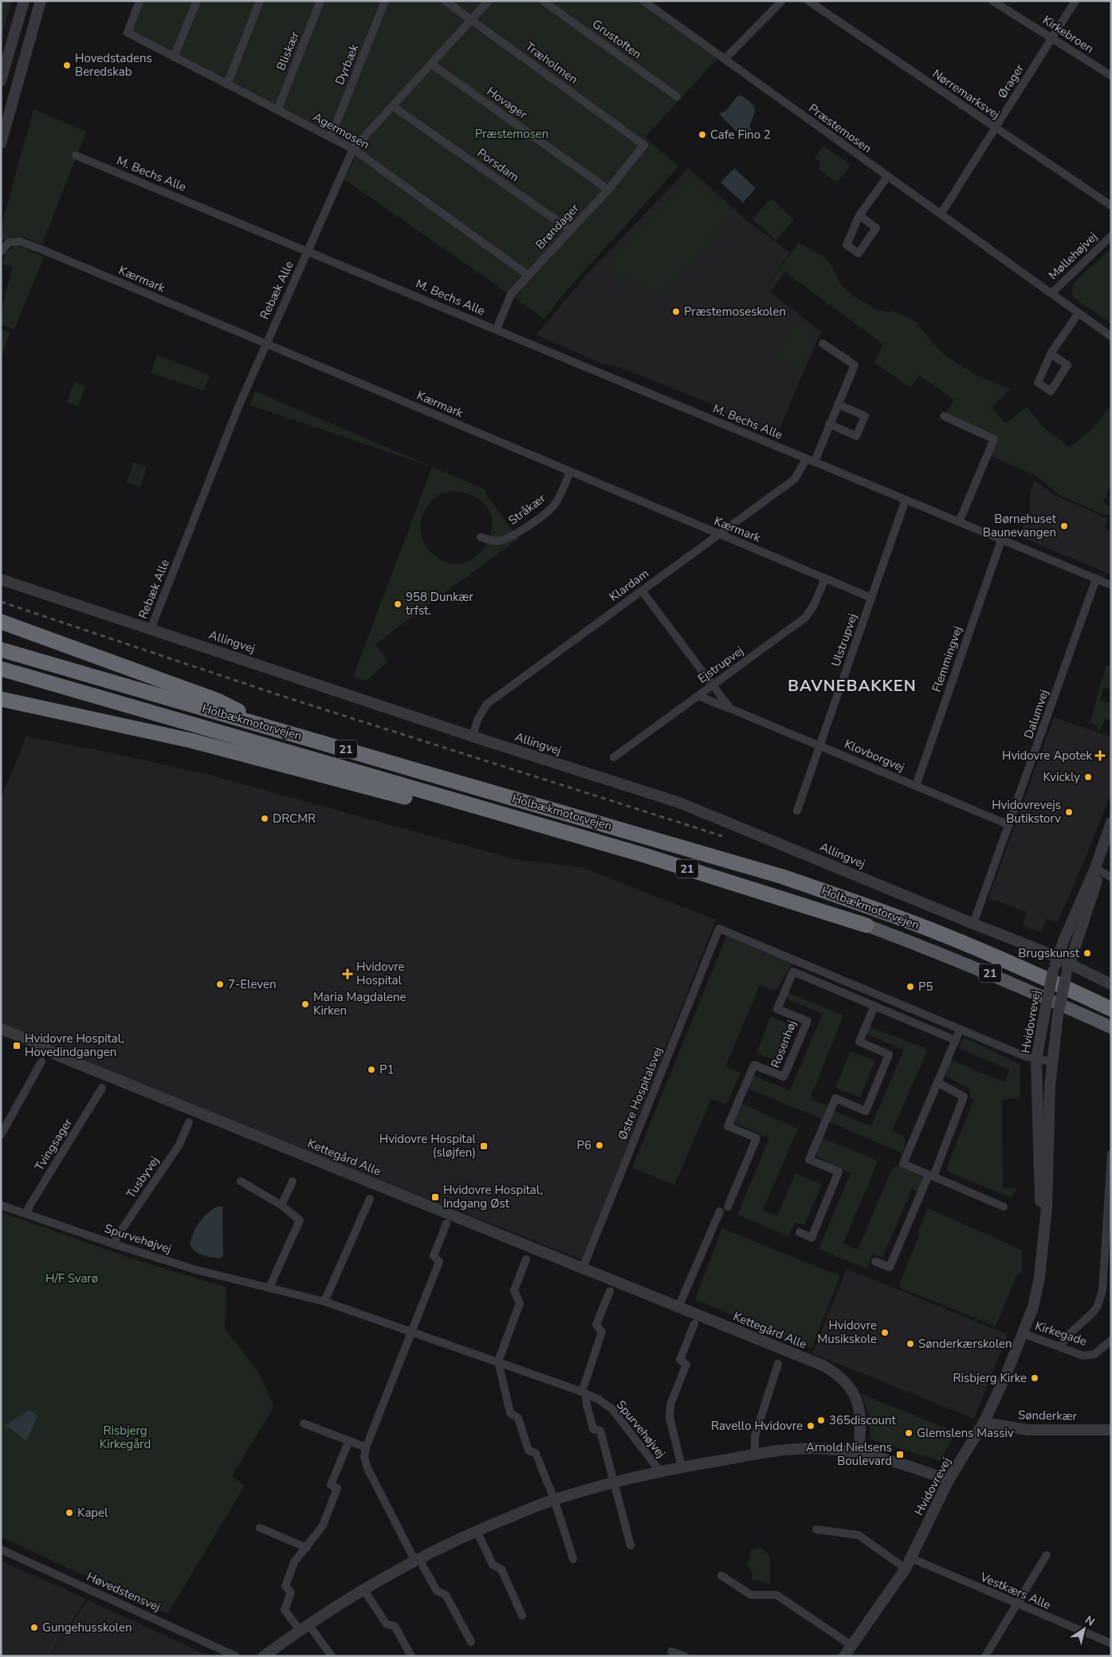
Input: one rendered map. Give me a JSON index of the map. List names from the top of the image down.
{
  "streets": {
    "highway": ["Holbækmotorvejen", "21"],
    "street": [
      "Kirkebroen",
      "Grustoften",
      "Bliskær",
      "Træholmen",
      "Dyrbæk",
      "Ørager",
      "Nørremarksvej",
      "Hovager",
      "Præstemosen",
      "Agermosen",
      "Porsdam",
      "M. Bechs Alle",
      "Brøndager",
      "Møllehøjvej",
      "Kærmark",
      "Rebæk Alle",
      "Stråkær",
      "Klardam",
      "Ulstrupvej",
      "Allingvej",
      "Flemmingvej",
      "Ejstrupvej",
      "Dalumvej",
      "Klovborgvej",
      "Hvidovrevej",
      "Rosenhøj",
      "Østre Hospitalsvej",
      "Tvingsager",
      "Kettegård Alle",
      "Tusbyvej",
      "Spurvehøjvej",
      "Kirkegade",
      "Sønderkær",
      "Vestkærs Alle",
      "Høvedstensvej"
    ]
  },
  "crossings": [
    ["Kirkebroen", "Ørager"],
    ["Bliskær", "Agermosen"],
    ["Træholmen", "Brøndager"],
    ["Træholmen", "Rebæk Alle"],
    ["Dyrbæk", "Agermosen"],
    ["Ørager", "Nørremarksvej"],
    ["Ørager", "Præstemosen"],
    ["Hovager", "Brøndager"],
    ["Hovager", "Rebæk Alle"],
    ["Præstemosen", "Møllehøjvej"],
    ["Agermosen", "Brøndager"],
    ["Agermosen", "Rebæk Alle"],
    ["Porsdam", "Brøndager"],
    ["Porsdam", "Rebæk Alle"],
    ["M. Bechs Alle", "Brøndager"],
    ["M. Bechs Alle", "Rebæk Alle"],
    ["M. Bechs Alle", "Klardam"],
    ["M. Bechs Alle", "Ulstrupvej"],
    ["M. Bechs Alle", "Flemmingvej"],
    ["M. Bechs Alle", "Dalumvej"],
    ["Kærmark", "Rebæk Alle"],
    ["Kærmark", "Stråkær"],
    ["Kærmark", "Klardam"],
    ["Kærmark", "Ulstrupvej"],
    ["Kærmark", "Ejstrupvej"],
    ["Rebæk Alle", "Allingvej"],
    ["Klardam", "Allingvej"],
    ["Klardam", "Klovborgvej"],
    ["Ulstrupvej", "Klovborgvej"],
    ["Allingvej", "Dalumvej"],
    ["Allingvej", "Hvidovrevej"],
    ["Flemmingvej", "Klovborgvej"],
    ["Ejstrupvej", "Klovborgvej"],
    ["Dalumvej", "Klovborgvej"],
    ["Hvidovrevej", "Kirkegade"],
    ["Hvidovrevej", "Sønderkær"],
    ["Hvidovrevej", "Vestkærs Alle"],
    ["Østre Hospitalsvej", "Kettegård Alle"],
    ["Tvingsager", "Spurvehøjvej"],
    ["Tusbyvej", "Spurvehøjvej"]
  ],
  "districts": ["BAVNEBAKKEN"],
  "parks": ["Præstemosen", "H/F Svarø", "Risbjerg Kirkegård"],
  "places": {
    "other": [
      "Hovedstadens Beredskab",
      "Cafe Fino 2",
      "Præstemoseskolen",
      "Børnehuset Baunevangen",
      "958 Dunkær trfst.",
      "Kvickly",
      "Hvidovrevejs Butikstorv",
      "DRCMR",
      "Brugskunst",
      "7-Eleven",
      "P5",
      "Maria Magdalene Kirken",
      "P1",
      "P6",
      "Hvidovre Musikskole",
      "Sønderkærskolen",
      "Risbjerg Kirke",
      "365discount",
      "Ravello Hvidovre",
      "Glemslens Massiv",
      "Kapel",
      "Gungehusskolen"
    ],
    "health": ["Hvidovre Apotek", "Hvidovre Hospital"],
    "transit": [
      "Hvidovre Hospital, Hovedindgangen",
      "Hvidovre Hospital (sløjfen)",
      "Hvidovre Hospital, Indgang Øst",
      "Arnold Nielsens Boulevard"
    ]
  },
  "north": "top right"
}
